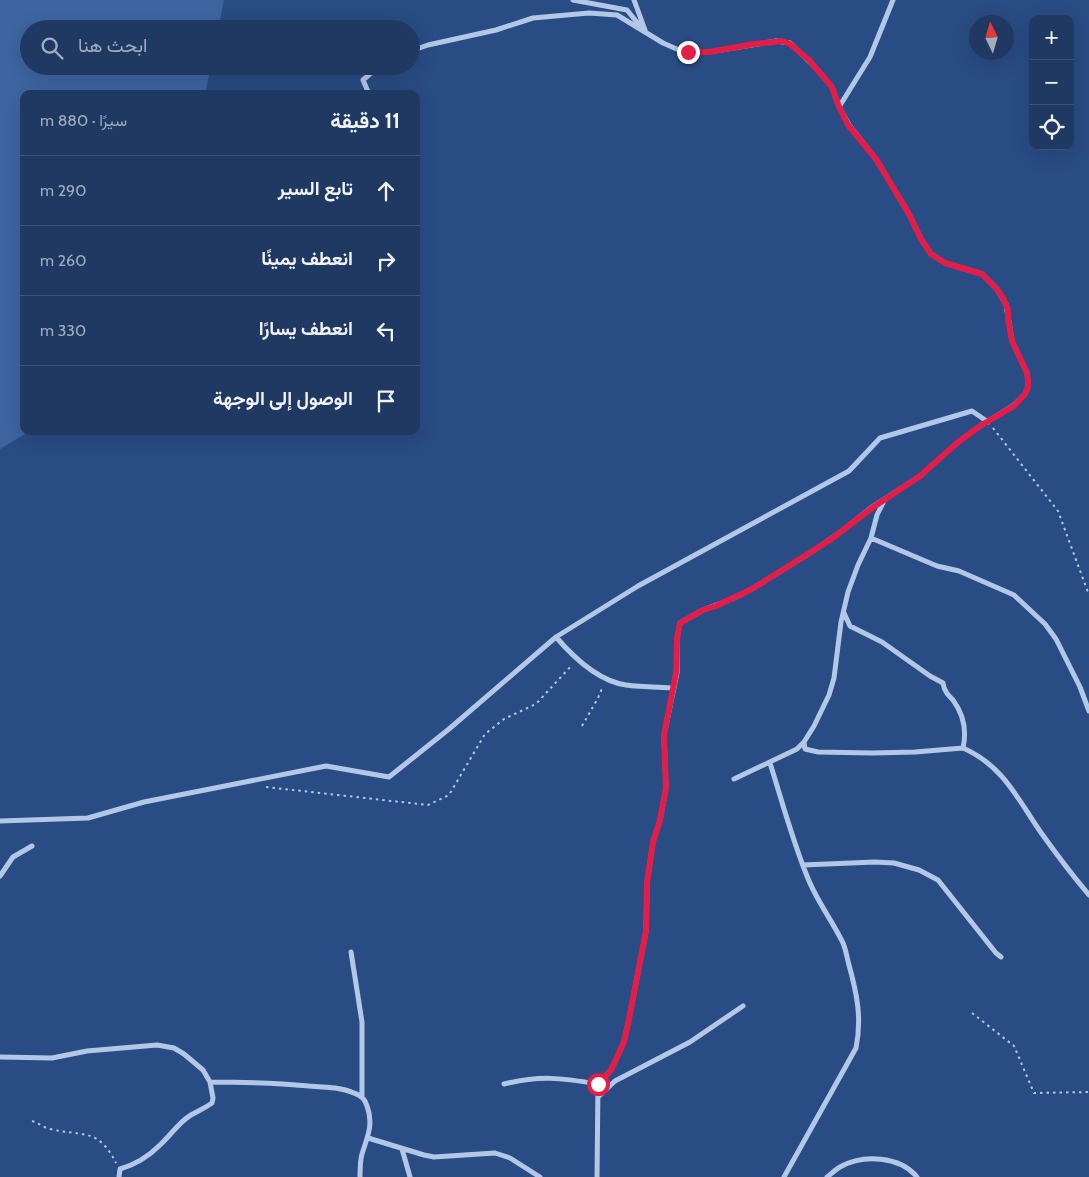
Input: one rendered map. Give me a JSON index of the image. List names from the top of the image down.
{
  "north": "top",
  "page": {
    "map_buttons": ["+", "−"],
    "search": "ابحث هنا",
    "heading": ["11 دقيقة", "سيرًا · 880 m"],
    "list": [
      ["تابع السير", "290 m"],
      ["انعطف يمينًا", "260 m"],
      ["انعطف يسارًا", "330 m"],
      "الوصول إلى الوجهة"
    ]
  }
}
